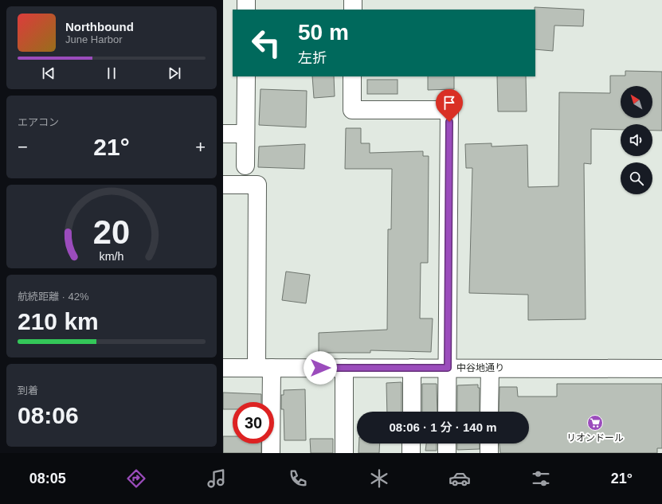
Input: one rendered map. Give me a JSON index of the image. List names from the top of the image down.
{
  "streets": {
    "street": ["中谷地通り"]
  },
  "places": {
    "supermarket": ["リオンドール"]
  },
  "north": "top left",
  "page": {
    "turn": ["50 m", "左折"],
    "song": ["Northbound", "June Harbor"],
    "tile": [
      "エアコン",
      ["航続距離 · 42%", "210 km"],
      ["到着", "08:06"]
    ],
    "heat": ["−", "21°", "+"],
    "limit": "30",
    "trip": "08:06 · 1 分 · 140 m",
    "tabs": ["08:05", "21°"],
    "gauge": ["20", "km/h"]
  }
}
